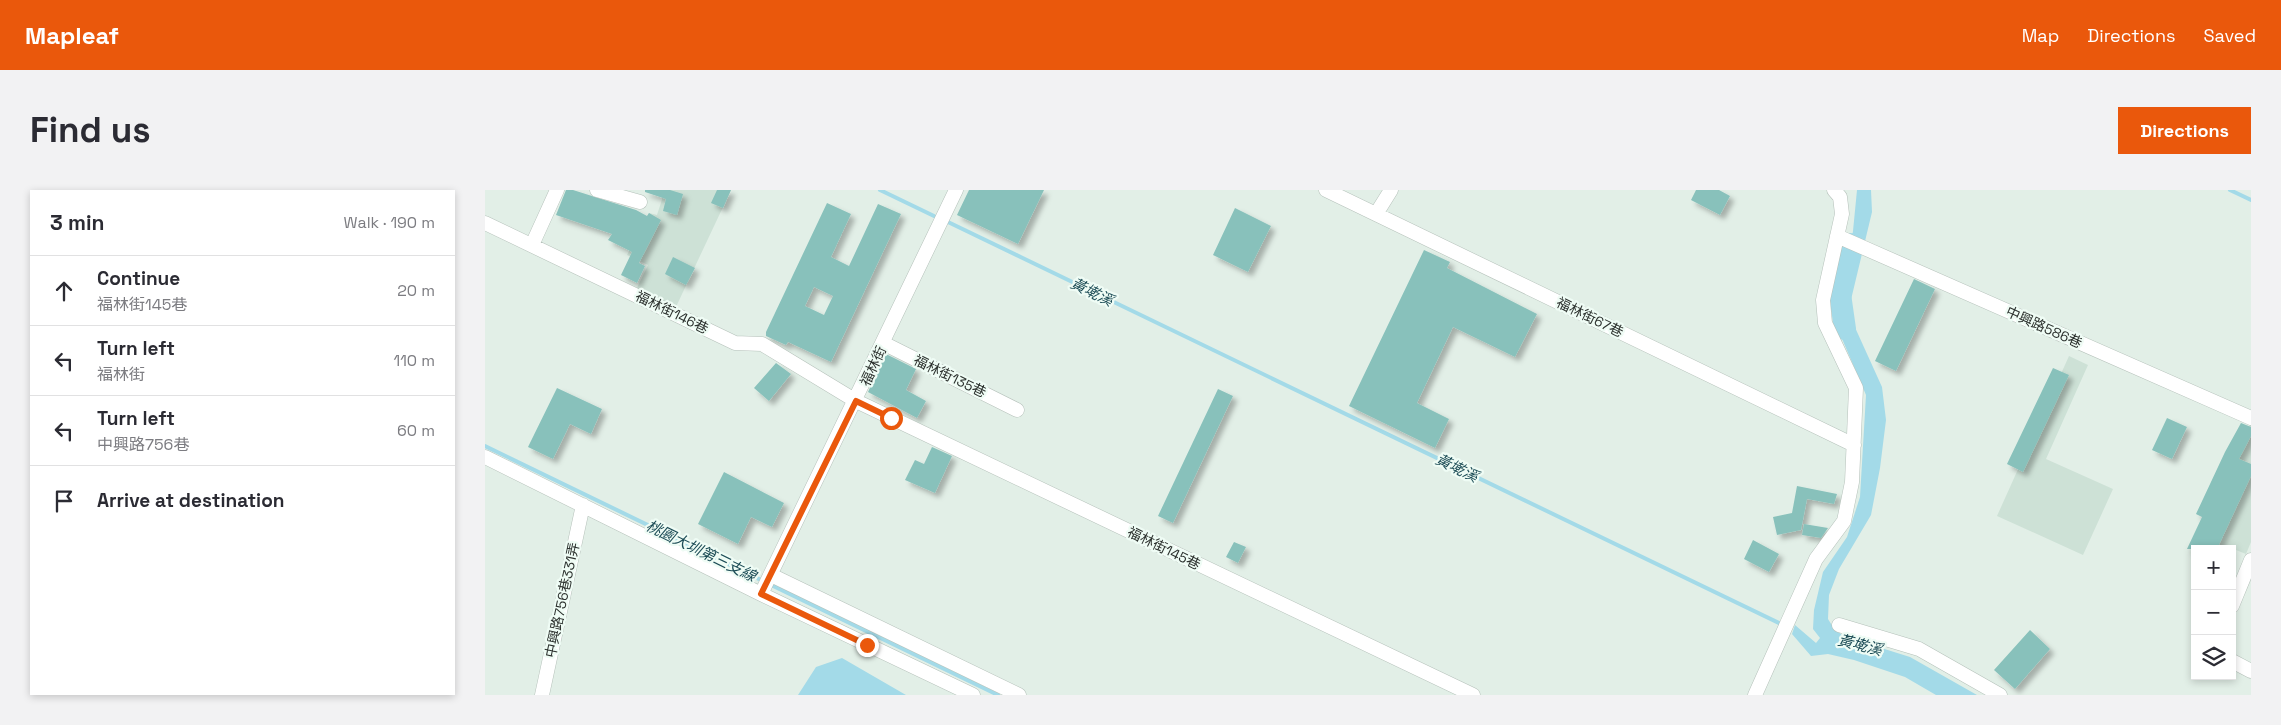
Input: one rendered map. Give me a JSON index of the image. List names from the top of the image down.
{
  "streets": {
    "street": [
      "福林街146巷",
      "福林街67巷",
      "中興路586巷",
      "福林街",
      "福林街135巷",
      "福林街145巷",
      "中興路756巷331弄"
    ]
  },
  "crossings": [
    ["福林街146巷", "福林街"],
    ["福林街146巷", "福林街145巷"],
    ["福林街", "福林街135巷"],
    ["福林街", "福林街145巷"]
  ],
  "water": ["黃墘溪", "桃園大圳第三支線"],
  "page": {
    "header": "Mapleaf",
    "nav": ["Map", "Directions", "Saved"],
    "buttons": "Directions",
    "title": "Find us",
    "heading": ["3 min", "Walk · 190 m"],
    "list": [
      ["Continue", "福林街145巷", "20 m"],
      ["Turn left", "福林街", "110 m"],
      ["Turn left", "中興路756巷", "60 m"],
      "Arrive at destination"
    ],
    "map_buttons": ["+", "−"]
  }
}
